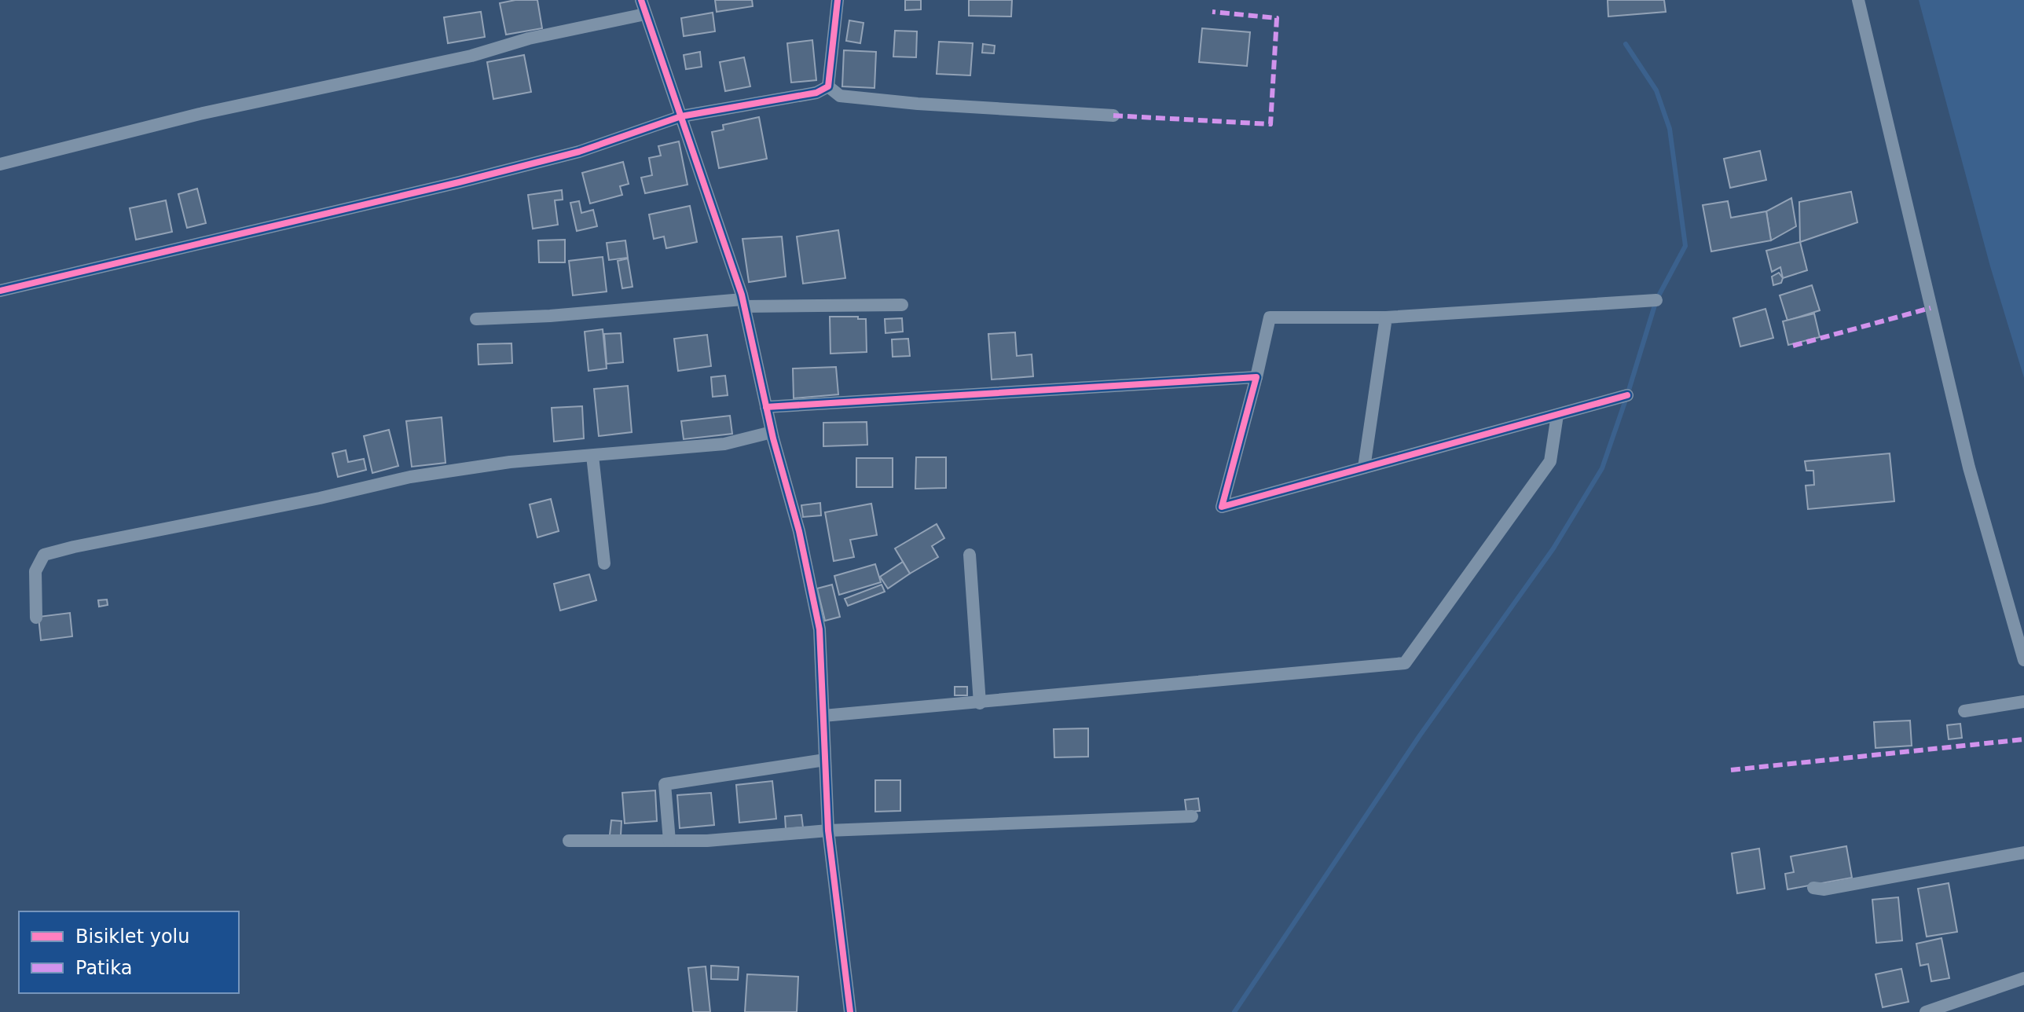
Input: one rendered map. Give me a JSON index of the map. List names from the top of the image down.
{
  "legend": ["Bisiklet yolu", "Patika"]
}
